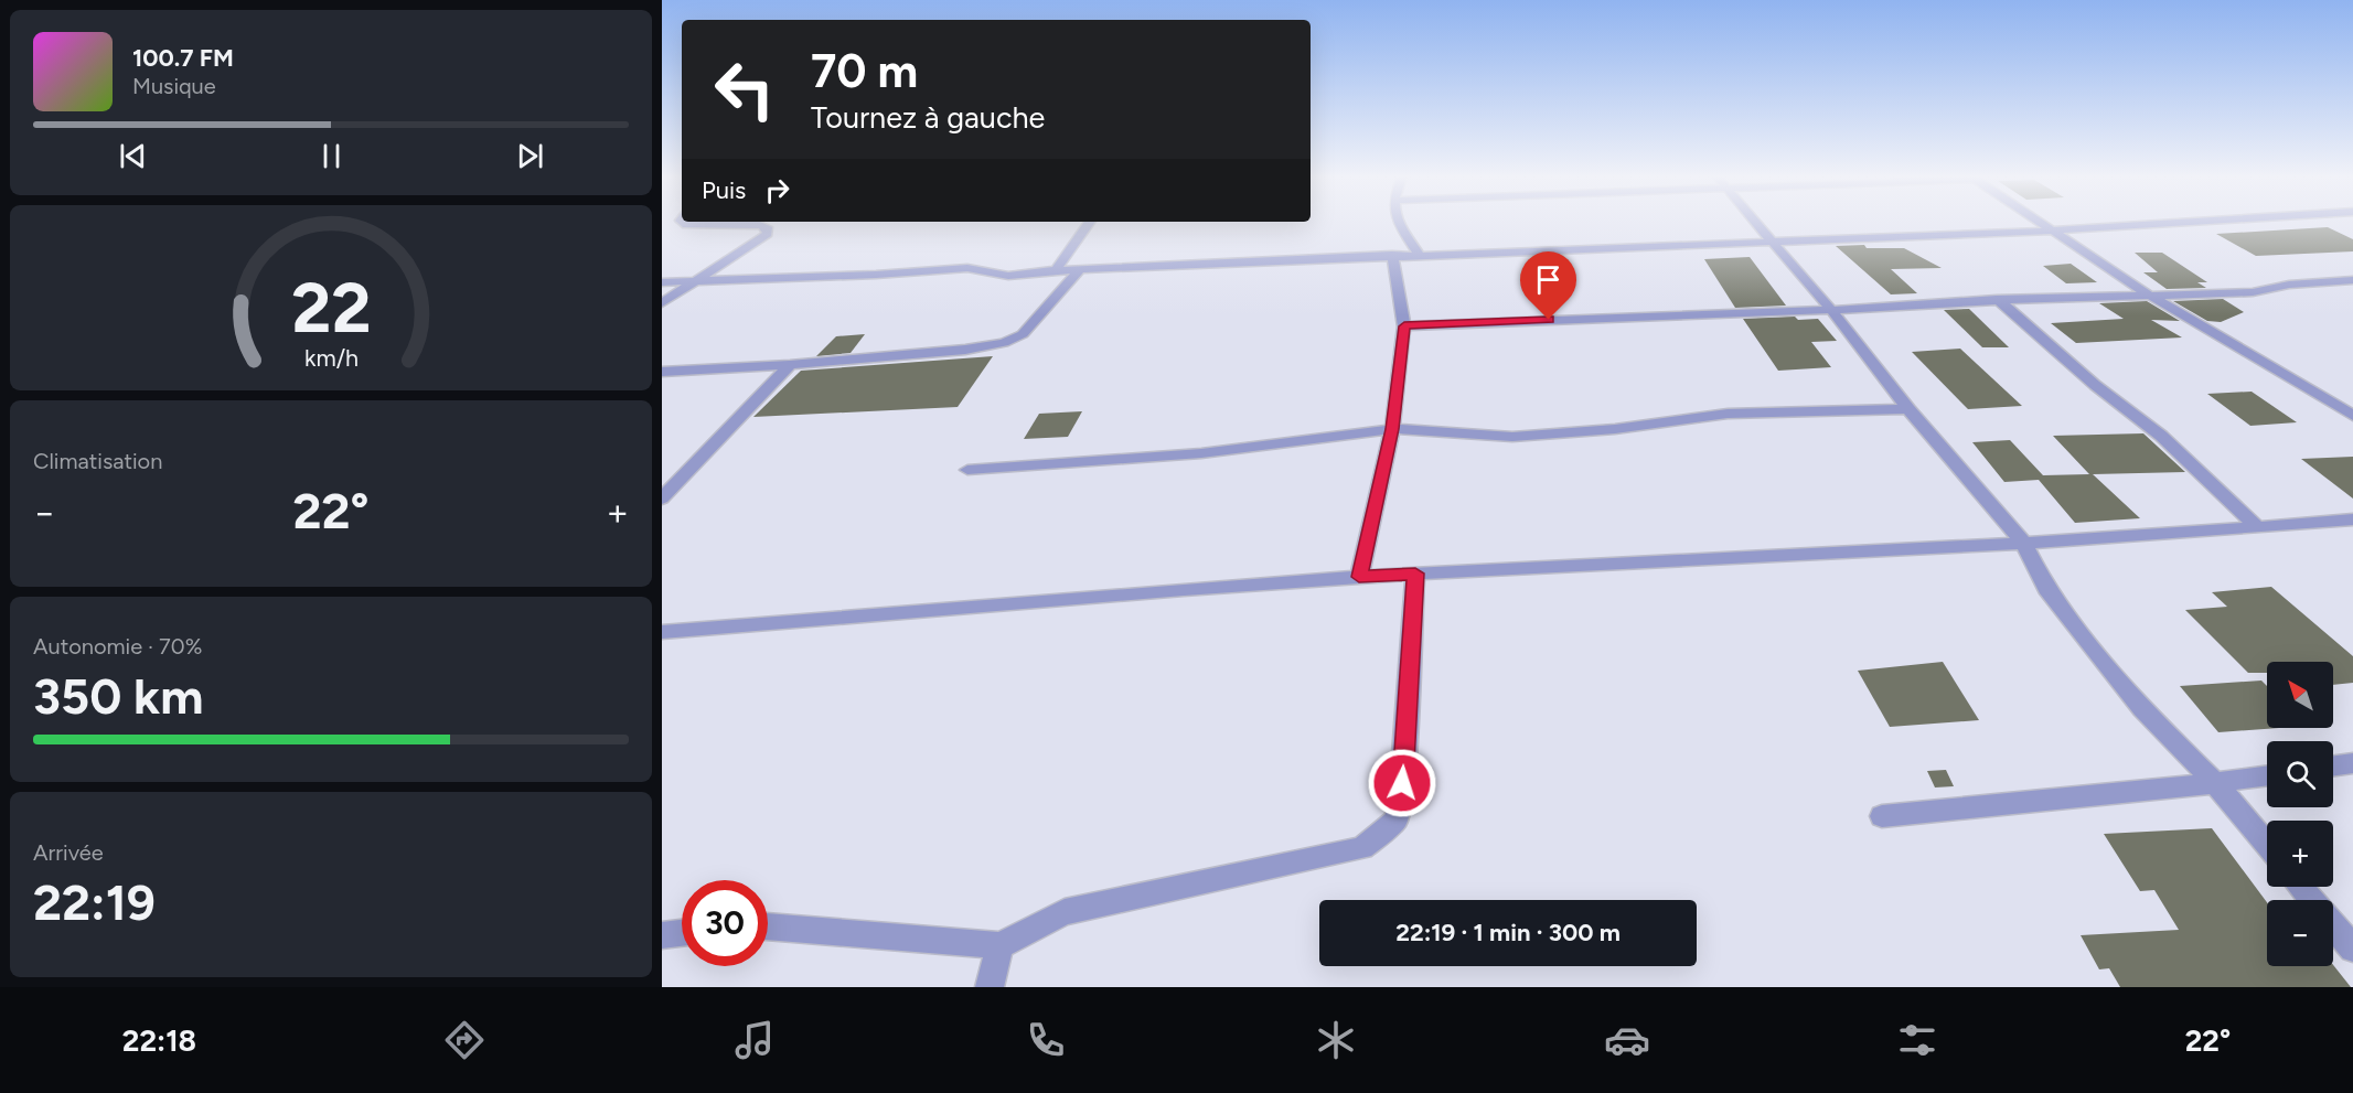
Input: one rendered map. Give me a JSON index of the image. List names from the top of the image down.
{
  "north": "top left",
  "page": {
    "turn": ["70 m", "Tournez à gauche"],
    "song": ["100.7 FM", "Musique"],
    "then": "Puis",
    "tile": [
      "Climatisation",
      ["Autonomie · 70%", "350 km"],
      ["Arrivée", "22:19"]
    ],
    "heat": ["−", "22°", "+"],
    "map_buttons": ["+", "−"],
    "limit": "30",
    "trip": "22:19 · 1 min · 300 m",
    "tabs": ["22:18", "22°"],
    "gauge": ["22", "km/h"]
  }
}
